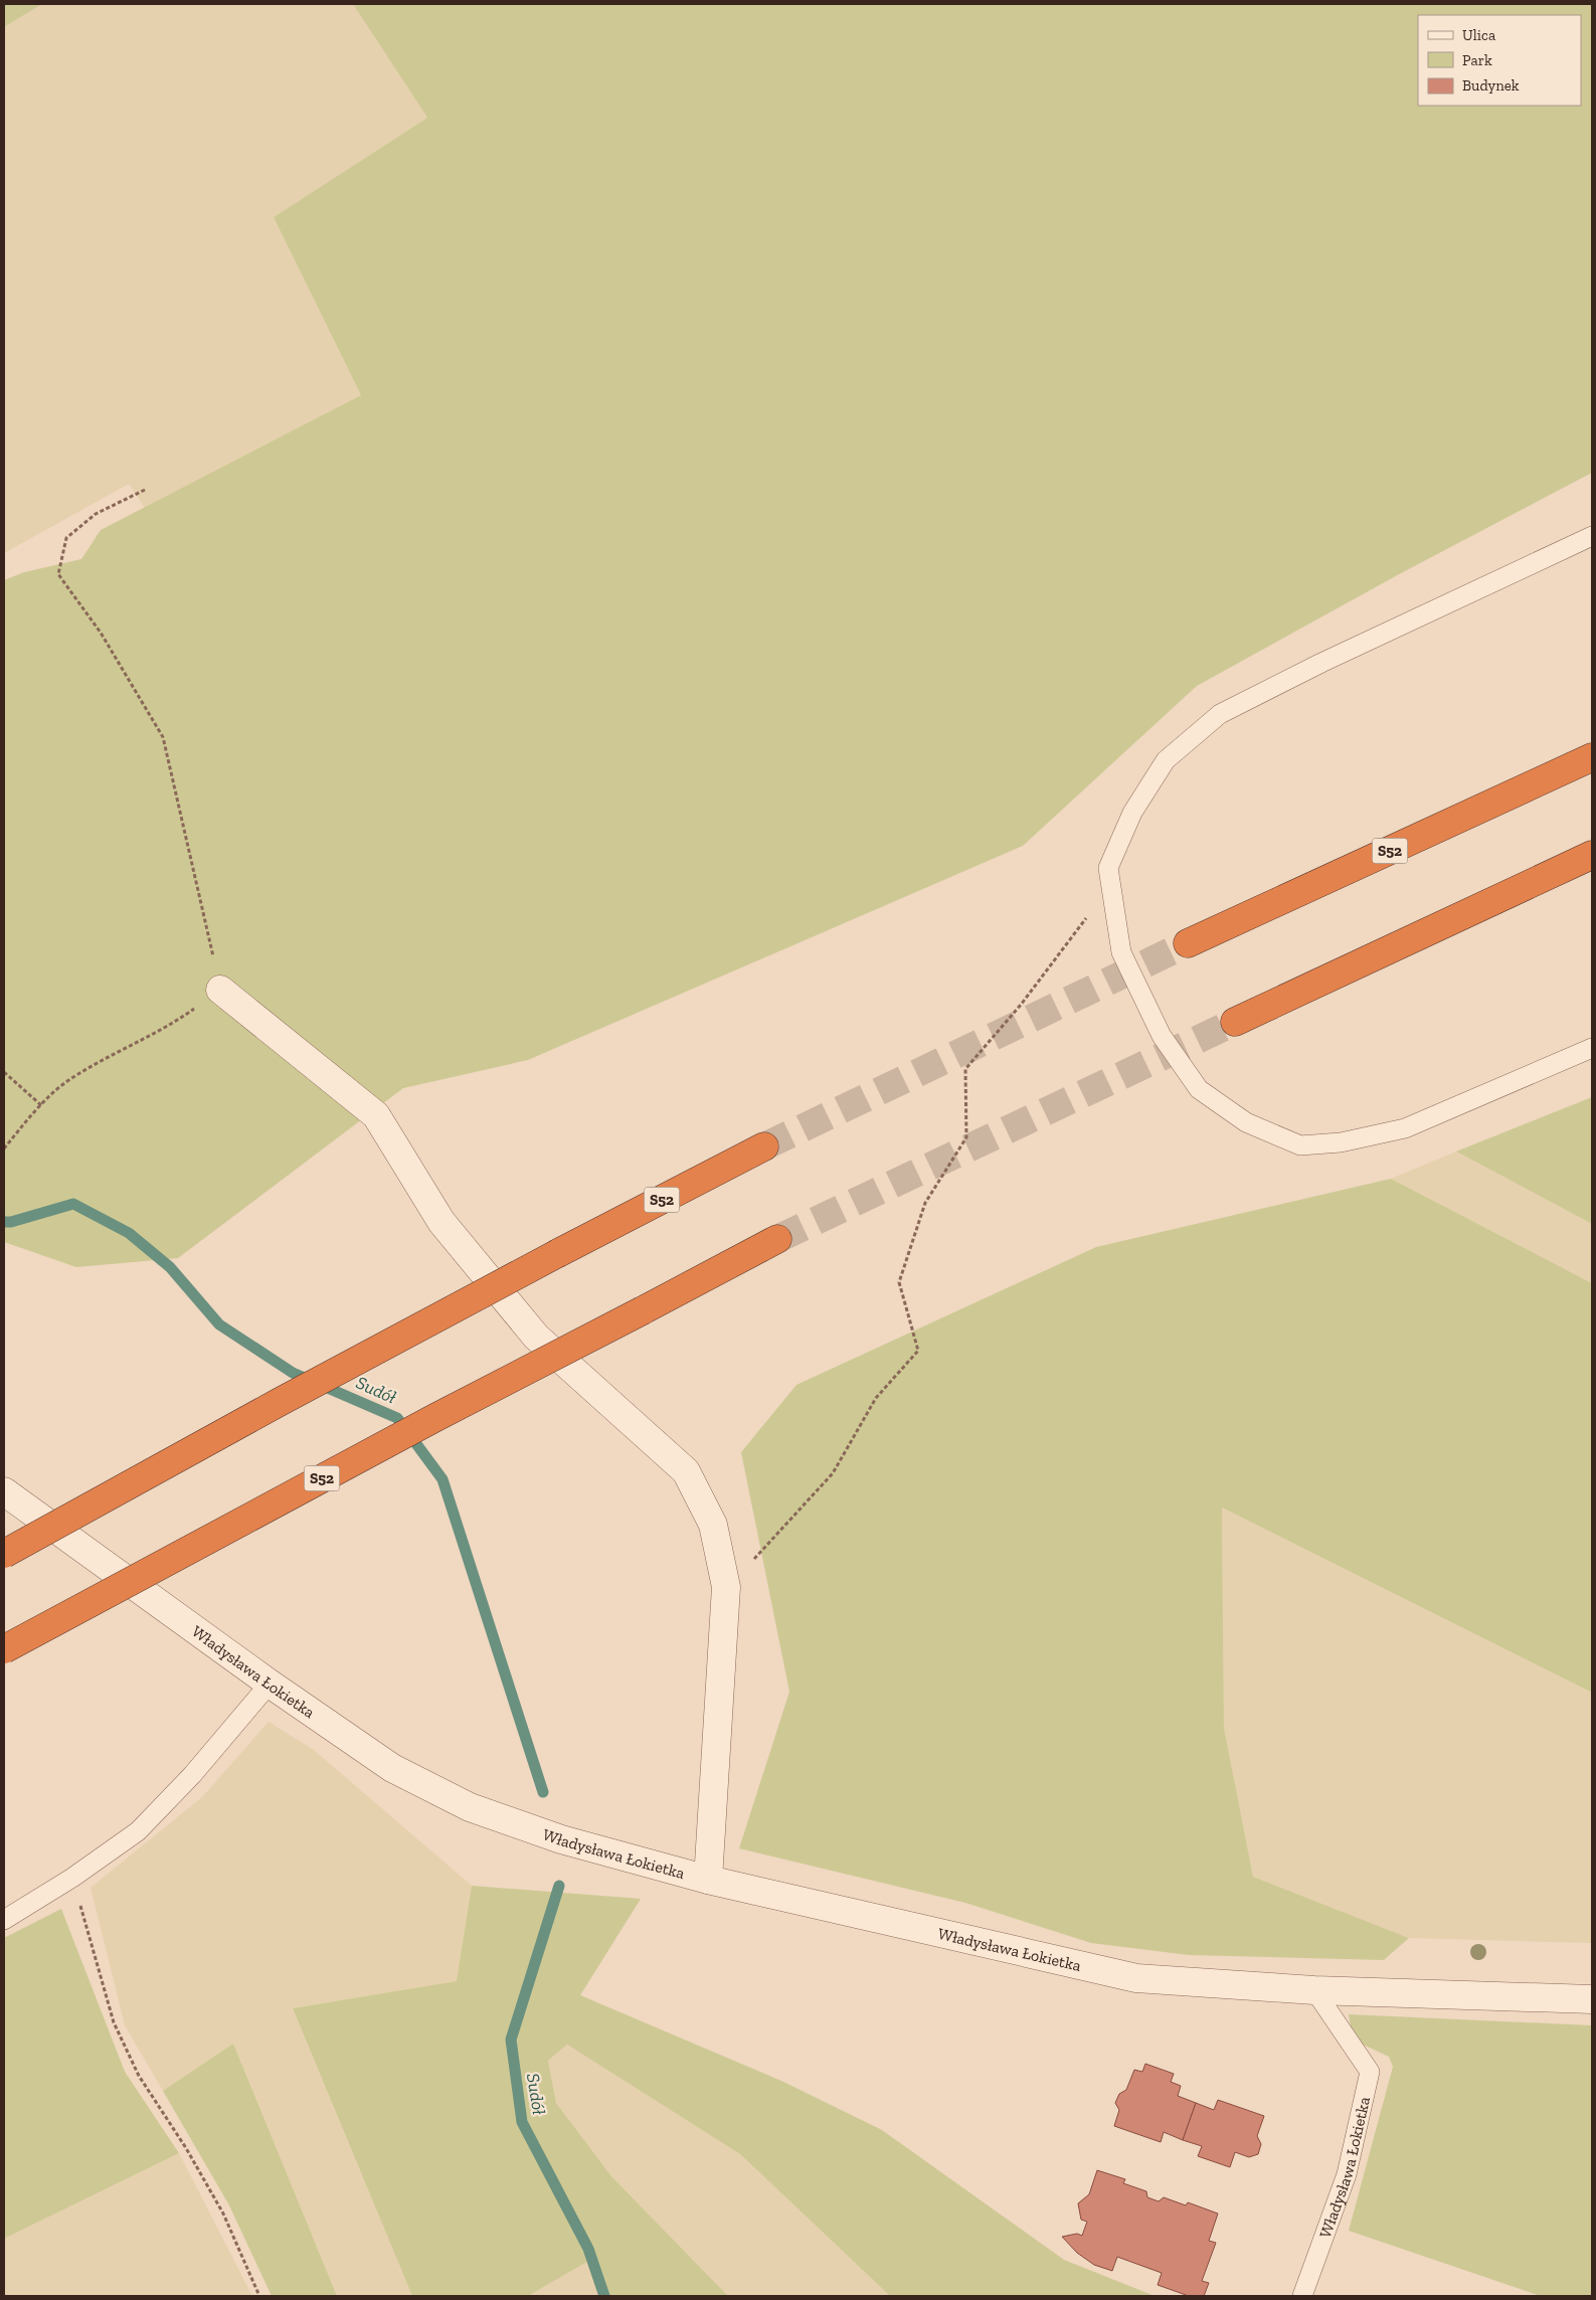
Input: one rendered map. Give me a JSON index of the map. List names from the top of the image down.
{
  "streets": {
    "highway": ["S52"],
    "street": ["Władysława Łokietka"]
  },
  "water": ["Sudół"],
  "legend": ["Ulica", "Park", "Budynek"]
}
